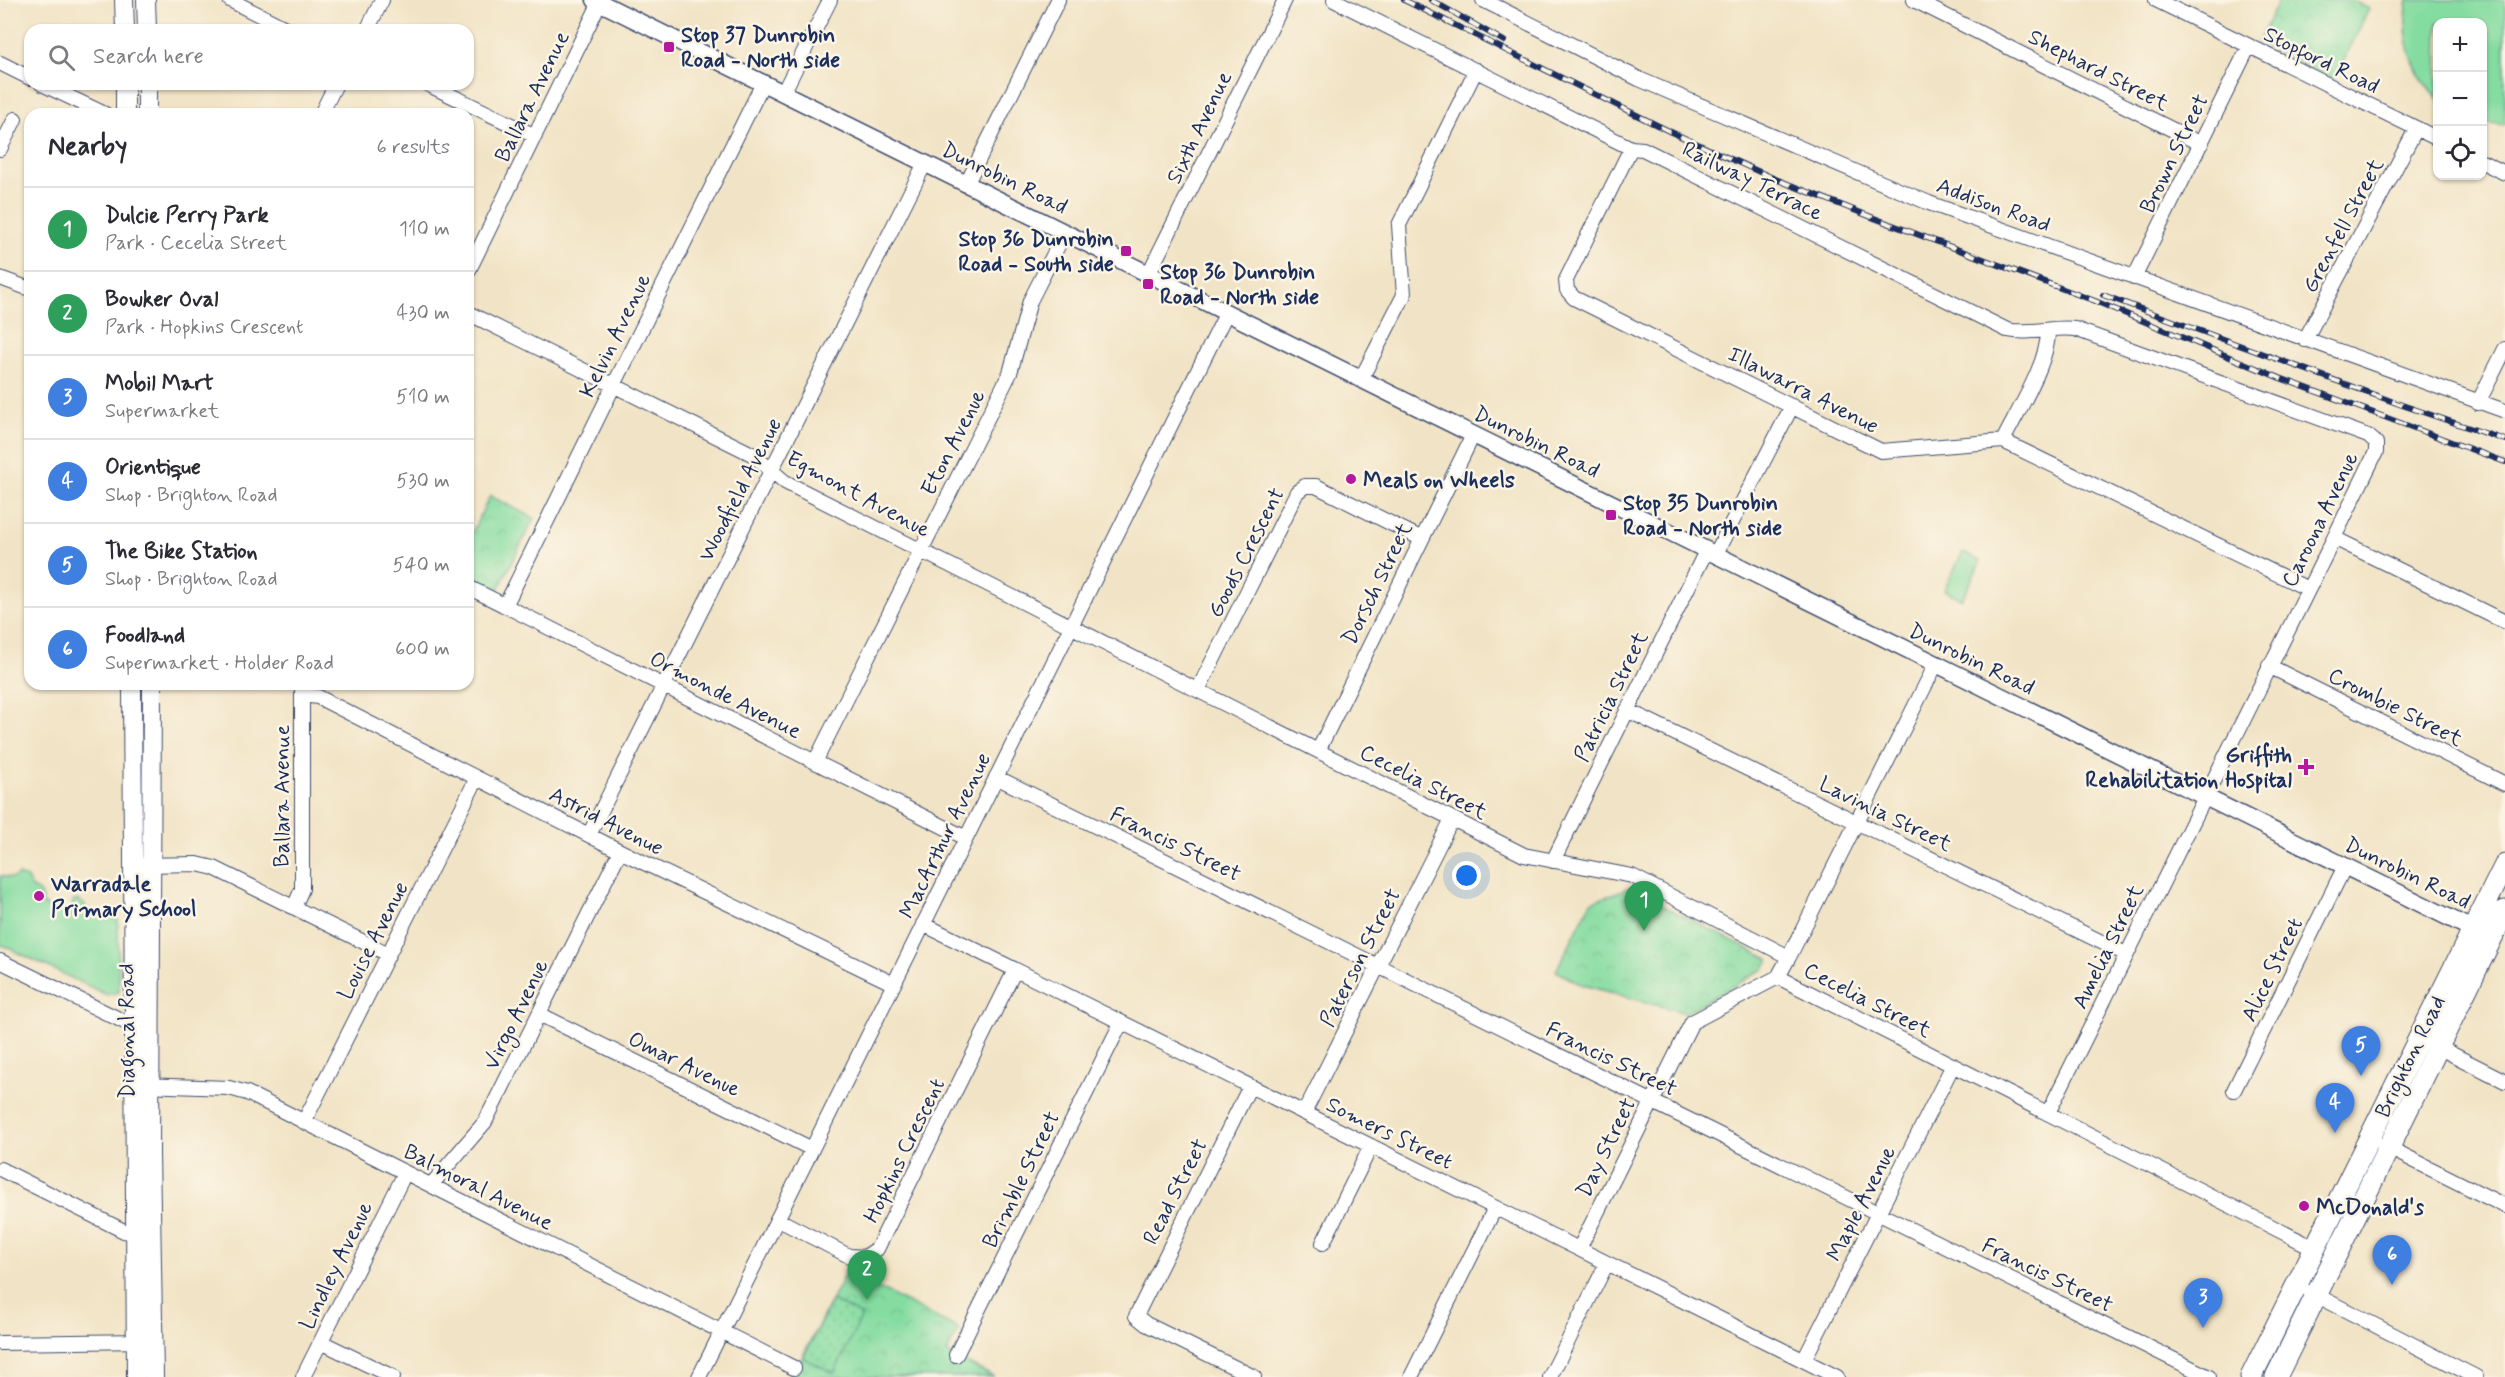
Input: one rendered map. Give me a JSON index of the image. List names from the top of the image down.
{
  "streets": {
    "main road": ["Diagonal Road", "Brighton Road"],
    "street": [
      "Stopford Road",
      "Shephard Street",
      "Ballara Avenue",
      "Sixth Avenue",
      "Brown Street",
      "Dunrobin Road",
      "Railway Terrace",
      "Addison Road",
      "Grenfell Street",
      "Kelvin Avenue",
      "Illawarra Avenue",
      "Eton Avenue",
      "Woodfield Avenue",
      "Egmont Avenue",
      "Caroona Avenue",
      "Goods Crescent",
      "Dorsch Street",
      "Ormonde Avenue",
      "Patricia Street",
      "Crombie Street",
      "Cecelia Street",
      "Lavinia Street",
      "Astrid Avenue",
      "MacArthur Avenue",
      "Francis Street",
      "Louise Avenue",
      "Amelia Street",
      "Paterson Street",
      "Alice Street",
      "Virgo Avenue",
      "Omar Avenue",
      "Somers Street",
      "Day Street",
      "Hopkins Crescent",
      "Brimble Street",
      "Balmoral Avenue",
      "Read Street",
      "Maple Avenue",
      "Lindley Avenue"
    ]
  },
  "crossings": [
    ["Stopford Road", "Brown Street"],
    ["Stopford Road", "Grenfell Street"],
    ["Shephard Street", "Brown Street"],
    ["Ballara Avenue", "Dunrobin Road"],
    ["Sixth Avenue", "Dunrobin Road"],
    ["Brown Street", "Addison Road"],
    ["Dunrobin Road", "Kelvin Avenue"],
    ["Dunrobin Road", "Eton Avenue"],
    ["Dunrobin Road", "Woodfield Avenue"],
    ["Dunrobin Road", "Caroona Avenue"],
    ["Dunrobin Road", "Dorsch Street"],
    ["Dunrobin Road", "Patricia Street"],
    ["Dunrobin Road", "MacArthur Avenue"],
    ["Dunrobin Road", "Amelia Street"],
    ["Dunrobin Road", "Alice Street"],
    ["Dunrobin Road", "Brighton Road"],
    ["Railway Terrace", "Illawarra Avenue"],
    ["Railway Terrace", "Caroona Avenue"],
    ["Addison Road", "Grenfell Street"],
    ["Kelvin Avenue", "Egmont Avenue"],
    ["Kelvin Avenue", "Ormonde Avenue"],
    ["Illawarra Avenue", "Patricia Street"],
    ["Eton Avenue", "Egmont Avenue"],
    ["Eton Avenue", "Ormonde Avenue"],
    ["Woodfield Avenue", "Egmont Avenue"],
    ["Woodfield Avenue", "Ormonde Avenue"],
    ["Woodfield Avenue", "Astrid Avenue"],
    ["Egmont Avenue", "Cecelia Street"],
    ["Egmont Avenue", "MacArthur Avenue"],
    ["Caroona Avenue", "Crombie Street"],
    ["Caroona Avenue", "Amelia Street"],
    ["Goods Crescent", "Dorsch Street"],
    ["Goods Crescent", "Cecelia Street"],
    ["Dorsch Street", "Cecelia Street"],
    ["Ormonde Avenue", "MacArthur Avenue"],
    ["Patricia Street", "Cecelia Street"],
    ["Patricia Street", "Lavinia Street"],
    ["Cecelia Street", "MacArthur Avenue"],
    ["Cecelia Street", "Amelia Street"],
    ["Cecelia Street", "Paterson Street"],
    ["Cecelia Street", "Brighton Road"],
    ["Cecelia Street", "Day Street"],
    ["Cecelia Street", "Maple Avenue"],
    ["Lavinia Street", "Amelia Street"],
    ["Astrid Avenue", "MacArthur Avenue"],
    ["Astrid Avenue", "Louise Avenue"],
    ["Astrid Avenue", "Virgo Avenue"],
    ["MacArthur Avenue", "Francis Street"],
    ["MacArthur Avenue", "Omar Avenue"],
    ["MacArthur Avenue", "Somers Street"],
    ["MacArthur Avenue", "Hopkins Crescent"],
    ["MacArthur Avenue", "Balmoral Avenue"],
    ["Francis Street", "Paterson Street"],
    ["Francis Street", "Day Street"],
    ["Francis Street", "Maple Avenue"],
    ["Louise Avenue", "Balmoral Avenue"],
    ["Paterson Street", "Somers Street"],
    ["Virgo Avenue", "Omar Avenue"],
    ["Virgo Avenue", "Balmoral Avenue"],
    ["Diagonal Road", "Balmoral Avenue"],
    ["Somers Street", "Day Street"],
    ["Somers Street", "Hopkins Crescent"],
    ["Somers Street", "Brimble Street"],
    ["Somers Street", "Read Street"],
    ["Somers Street", "Maple Avenue"],
    ["Balmoral Avenue", "Lindley Avenue"]
  ],
  "places": {
    "transit": [
      "Stop 37 Dunrobin Road - North side",
      "Stop 36 Dunrobin Road - South side",
      "Stop 36 Dunrobin Road - North side",
      "Stop 35 Dunrobin Road - North side"
    ],
    "other": ["Meals on Wheels", "Warradale Primary School", "McDonald's"],
    "health": ["Griffith Rehabilitation Hospital"]
  },
  "page": {
    "map_buttons": ["+", "−"],
    "search": "Search here",
    "heading": ["Nearby", "6 results"],
    "list": [
      {
        "mark": "1",
        "name": "Dulcie Perry Park",
        "note": "Park · Cecelia Street",
        "value": "110 m"
      },
      {
        "mark": "2",
        "name": "Bowker Oval",
        "note": "Park · Hopkins Crescent",
        "value": "430 m"
      },
      {
        "mark": "3",
        "name": "Mobil Mart",
        "note": "Supermarket",
        "value": "510 m"
      },
      {
        "mark": "4",
        "name": "Orientique",
        "note": "Shop · Brighton Road",
        "value": "530 m"
      },
      {
        "mark": "5",
        "name": "The Bike Station",
        "note": "Shop · Brighton Road",
        "value": "540 m"
      },
      {
        "mark": "6",
        "name": "Foodland",
        "note": "Supermarket · Holder Road",
        "value": "600 m"
      }
    ],
    "pins": [
      "1",
      "5",
      "4",
      "6",
      "2",
      "3"
    ]
  }
}
